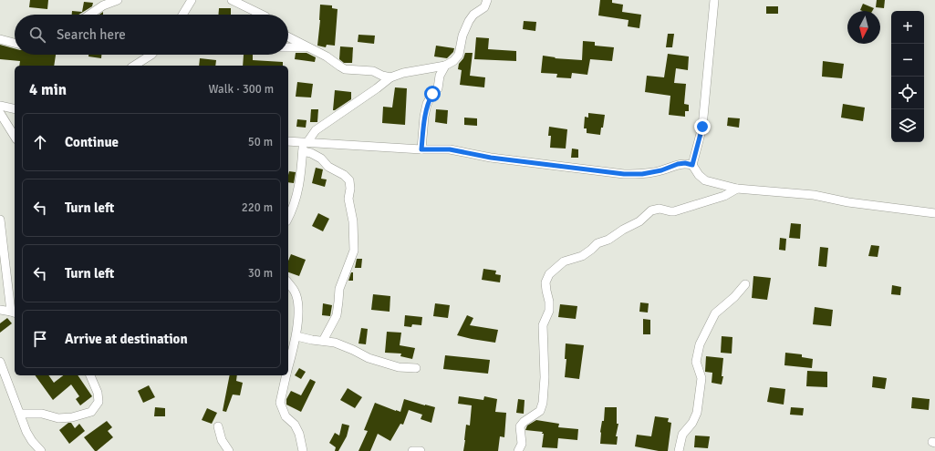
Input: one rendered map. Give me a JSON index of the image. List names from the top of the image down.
{
  "north": "bottom",
  "page": {
    "map_buttons": ["+", "−"],
    "search": "Search here",
    "heading": ["4 min", "Walk · 300 m"],
    "list": [
      ["Continue", "50 m"],
      ["Turn left", "220 m"],
      ["Turn left", "30 m"],
      "Arrive at destination"
    ]
  }
}
